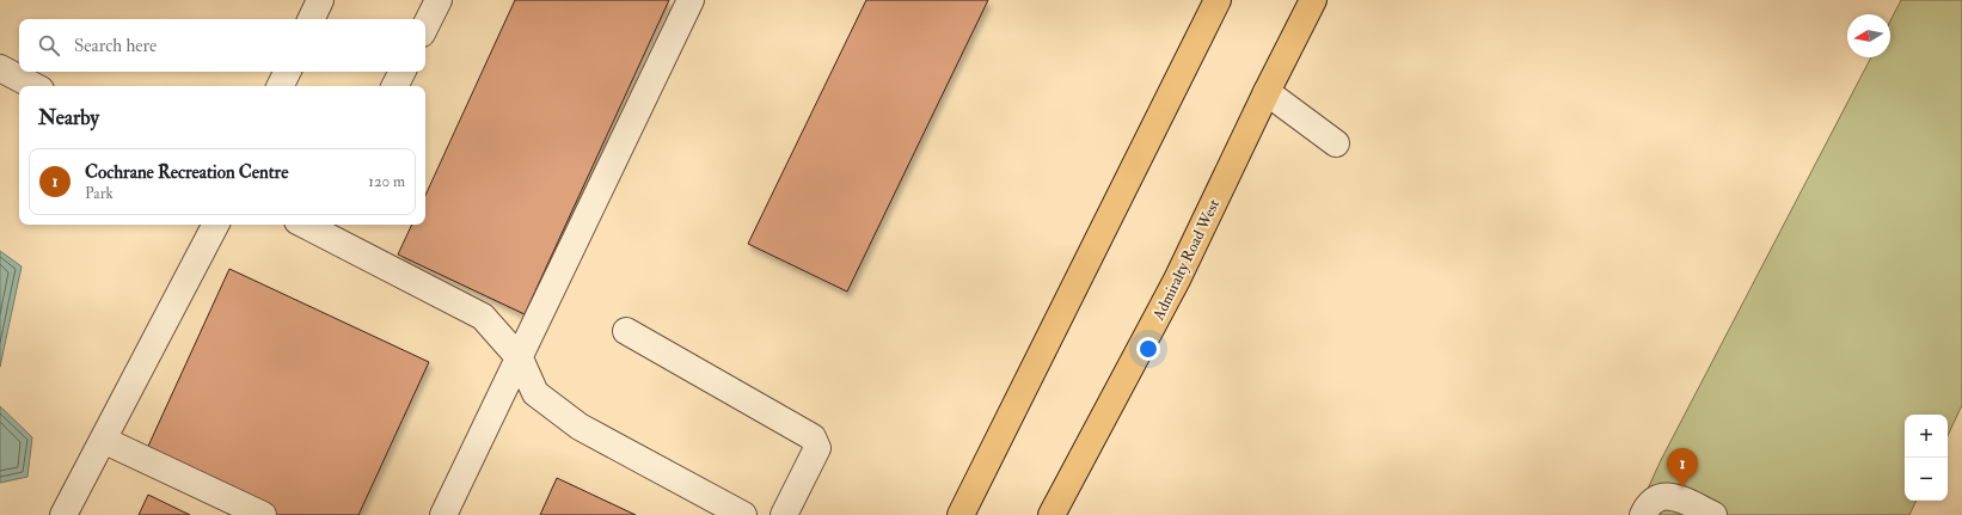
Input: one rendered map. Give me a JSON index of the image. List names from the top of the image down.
{
  "streets": {
    "main road": ["Admiralty Road West"]
  },
  "north": "left",
  "page": {
    "search": "Search here",
    "heading": "Nearby",
    "list": [
      {
        "mark": "1",
        "name": "Cochrane Recreation Centre",
        "note": "Park",
        "value": "120 m"
      }
    ],
    "map_buttons": ["+", "−"],
    "pins": "1"
  }
}
